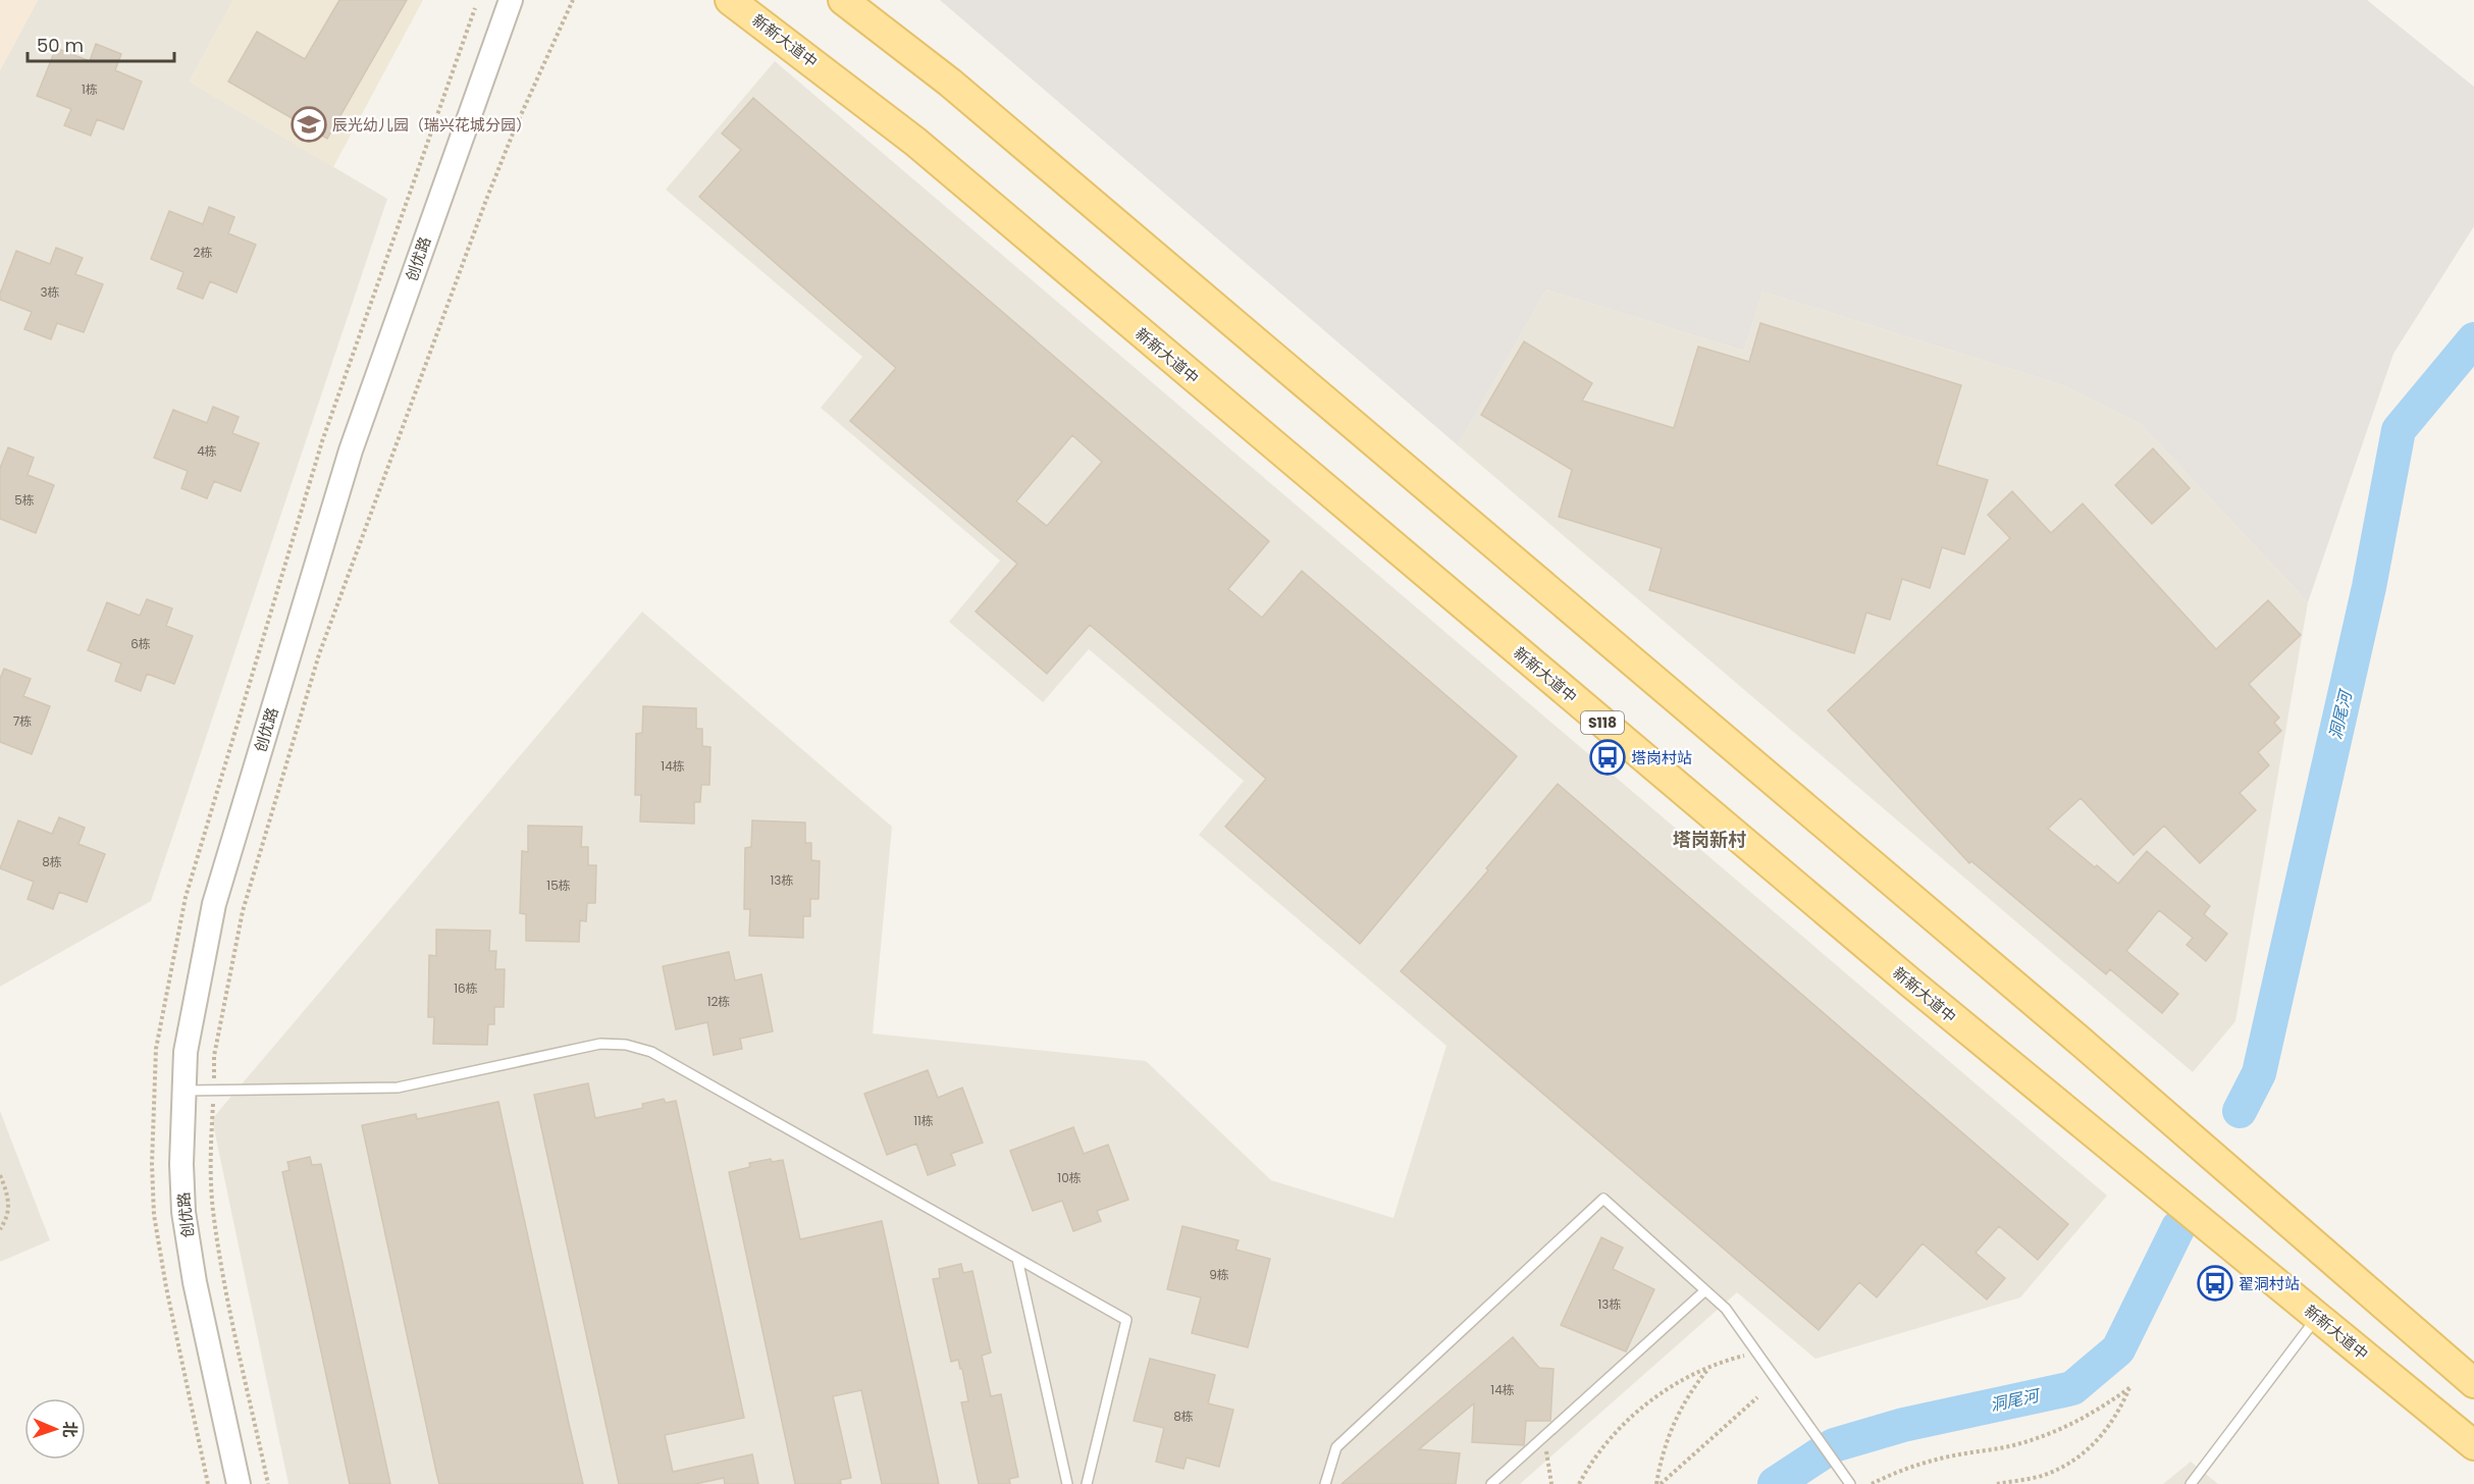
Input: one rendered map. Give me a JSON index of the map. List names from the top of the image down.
{
  "streets": {
    "main road": ["新新大道中", "S118"],
    "street": ["创优路"]
  },
  "districts": ["塔岗新村"],
  "water": ["洞尾河"],
  "places": {
    "school or university": ["辰光幼儿园（瑞兴花城分园）"],
    "bus stop": ["塔岗村站", "翟洞村站"]
  },
  "house_numbers": [
    "1栋",
    "2栋",
    "3栋",
    "4栋",
    "5栋",
    "6栋",
    "7栋",
    "14栋",
    "8栋",
    "13栋",
    "15栋",
    "16栋",
    "12栋",
    "11栋",
    "10栋",
    "9栋",
    "13栋",
    "14栋",
    "8栋"
  ],
  "scale_bar": "50 m",
  "north": "right"
}
